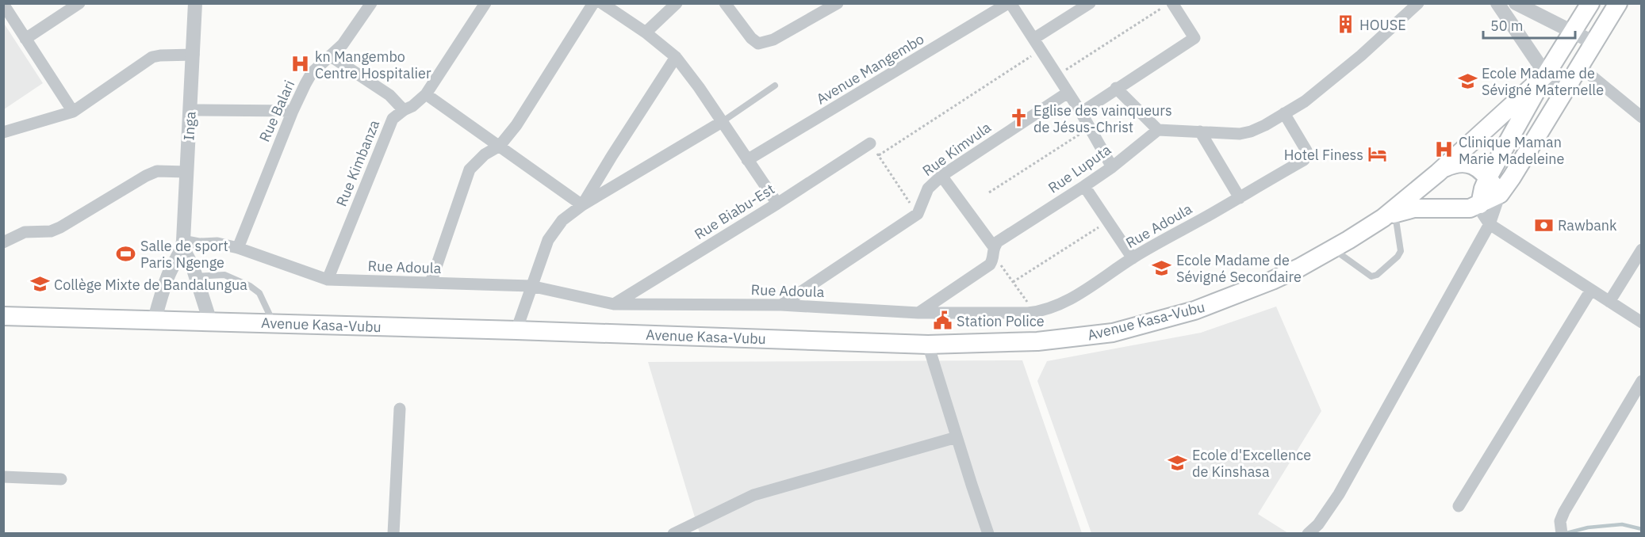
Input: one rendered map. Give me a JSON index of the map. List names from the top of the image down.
{
  "streets": {
    "main road": ["Avenue Kasa-Vubu"],
    "street": [
      "Avenue Mangembo",
      "Rue Balari",
      "Inga",
      "Rue Kimvula",
      "Rue Kimbanza",
      "Rue Luputa",
      "Rue Biabu-Est",
      "Rue Adoula"
    ]
  },
  "crossings": [
    ["Rue Balari", "Rue Adoula"],
    ["Inga", "Rue Adoula"],
    ["Inga", "Avenue Kasa-Vubu"],
    ["Rue Kimbanza", "Rue Adoula"],
    ["Rue Luputa", "Rue Adoula"],
    ["Rue Biabu-Est", "Rue Adoula"]
  ],
  "places": {
    "building": ["HOUSE"],
    "hospital": ["kn Mangembo Centre Hospitalier", "Clinique Maman Marie Madeleine"],
    "school or university": [
      "Ecole Madame de Sévigné Maternelle",
      "Ecole Madame de Sévigné Secondaire",
      "Collège Mixte de Bandalungua",
      "Ecole d'Excellence de Kinshasa"
    ],
    "church": ["Eglise des vainqueurs de Jésus-Christ"],
    "hotel": ["Hotel Finess"],
    "bank": ["Rawbank"],
    "sports": ["Salle de sport Paris Ngenge"],
    "public building": ["Station Police"]
  },
  "scale_bar": "50 m"
}
